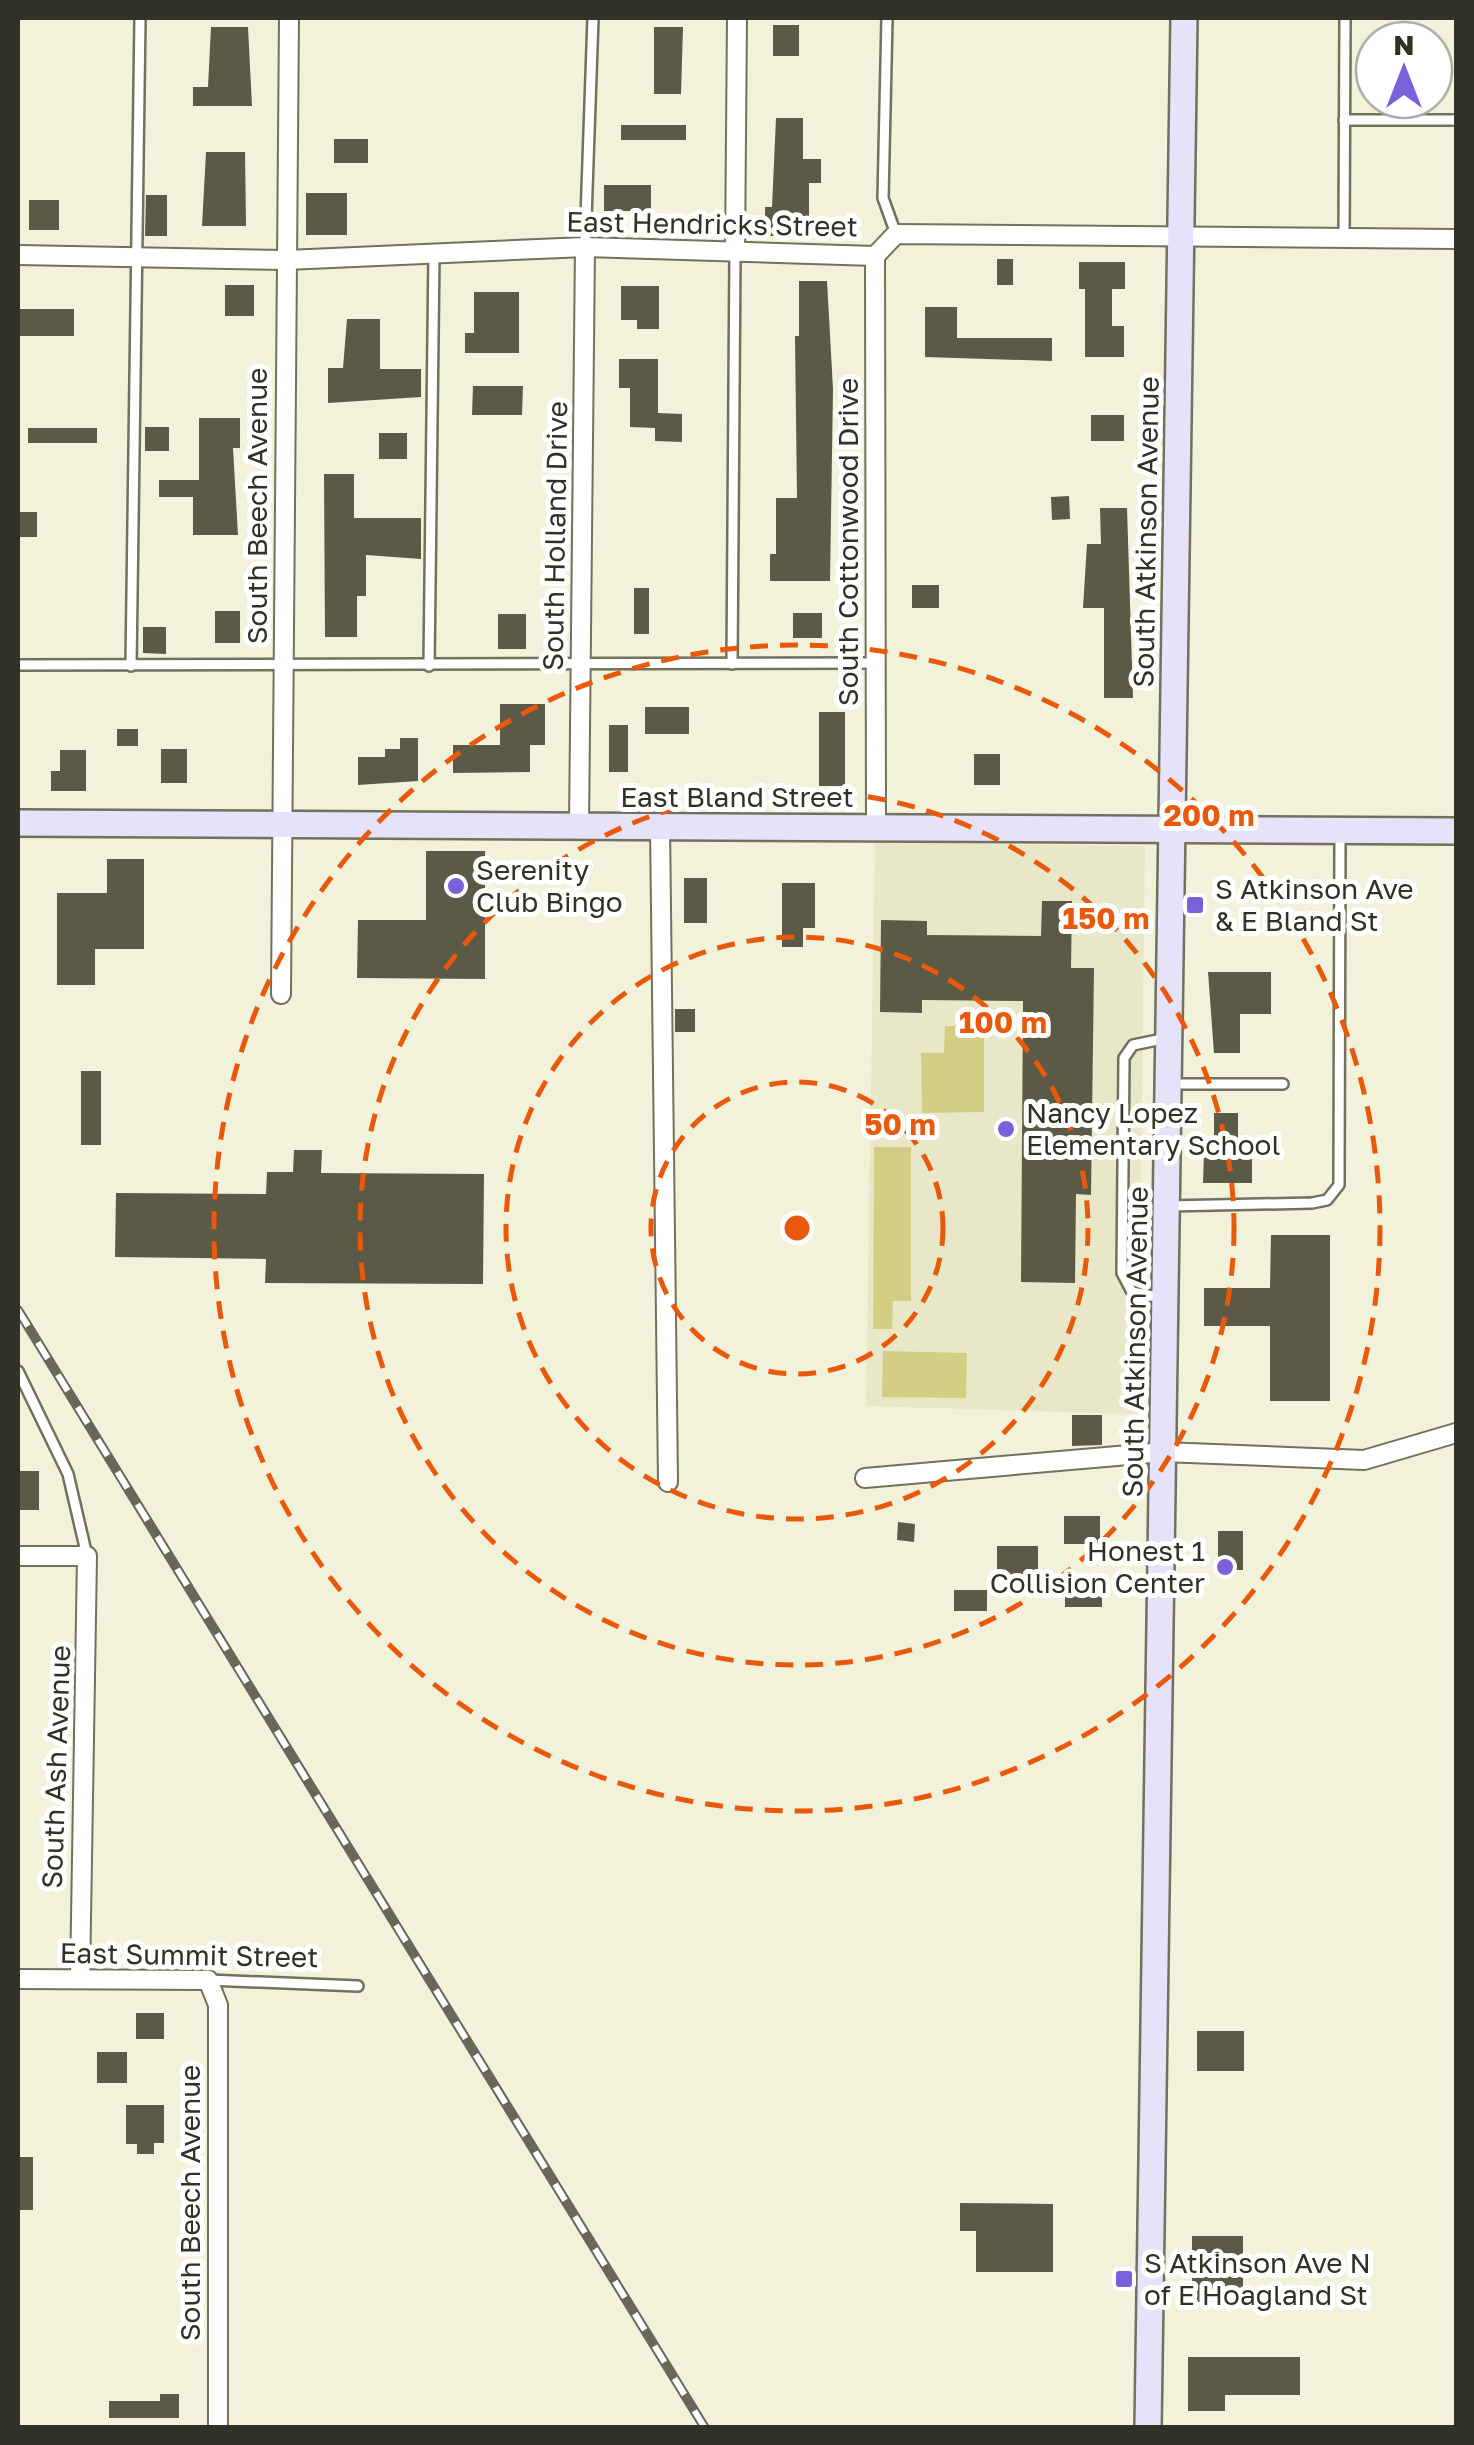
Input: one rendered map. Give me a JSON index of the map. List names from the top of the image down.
{
  "streets": {
    "main road": ["South Atkinson Avenue", "East Bland Street"],
    "street": [
      "East Hendricks Street",
      "South Beech Avenue",
      "South Holland Drive",
      "South Cottonwood Drive",
      "South Ash Avenue",
      "East Summit Street"
    ]
  },
  "crossings": [
    ["East Hendricks Street", "South Beech Avenue"],
    ["East Hendricks Street", "South Atkinson Avenue"],
    ["East Hendricks Street", "South Holland Drive"],
    ["East Hendricks Street", "South Cottonwood Drive"],
    ["South Beech Avenue", "East Bland Street"],
    ["South Beech Avenue", "East Summit Street"],
    ["South Atkinson Avenue", "East Bland Street"],
    ["South Holland Drive", "East Bland Street"],
    ["South Cottonwood Drive", "East Bland Street"],
    ["South Ash Avenue", "East Summit Street"]
  ],
  "places": {
    "other": ["Serenity Club Bingo", "Nancy Lopez Elementary School", "Honest 1 Collision Center"],
    "transit": ["S Atkinson Ave & E Bland St", "S Atkinson Ave N of E Hoagland St"]
  },
  "north": "top",
  "rings": [
    "200 m",
    "150 m",
    "100 m",
    "50 m"
  ]
}
